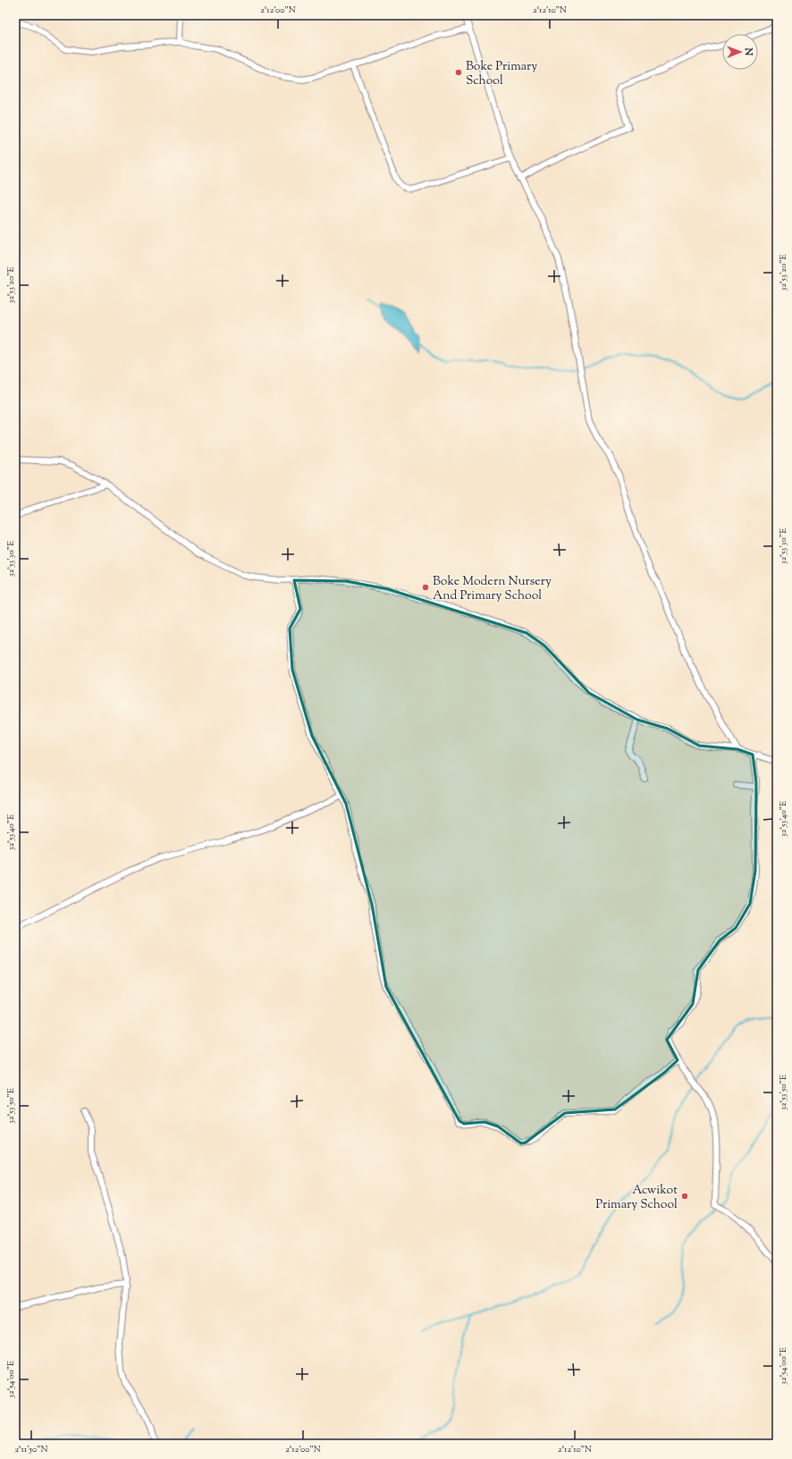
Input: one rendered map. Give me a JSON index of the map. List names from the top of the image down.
{
  "places": ["Boke Primary School", "Boke Modern Nursery And Primary School", "Acwikot Primary School"],
  "north": "right",
  "coordinates": [
    "2°12'00\"N",
    "2°12'10\"N",
    "32°53'20\"E",
    "32°53'30\"E",
    "32°53'40\"E",
    "32°53'50\"E",
    "32°54'00\"E",
    "2°11'50\"N"
  ]
}
